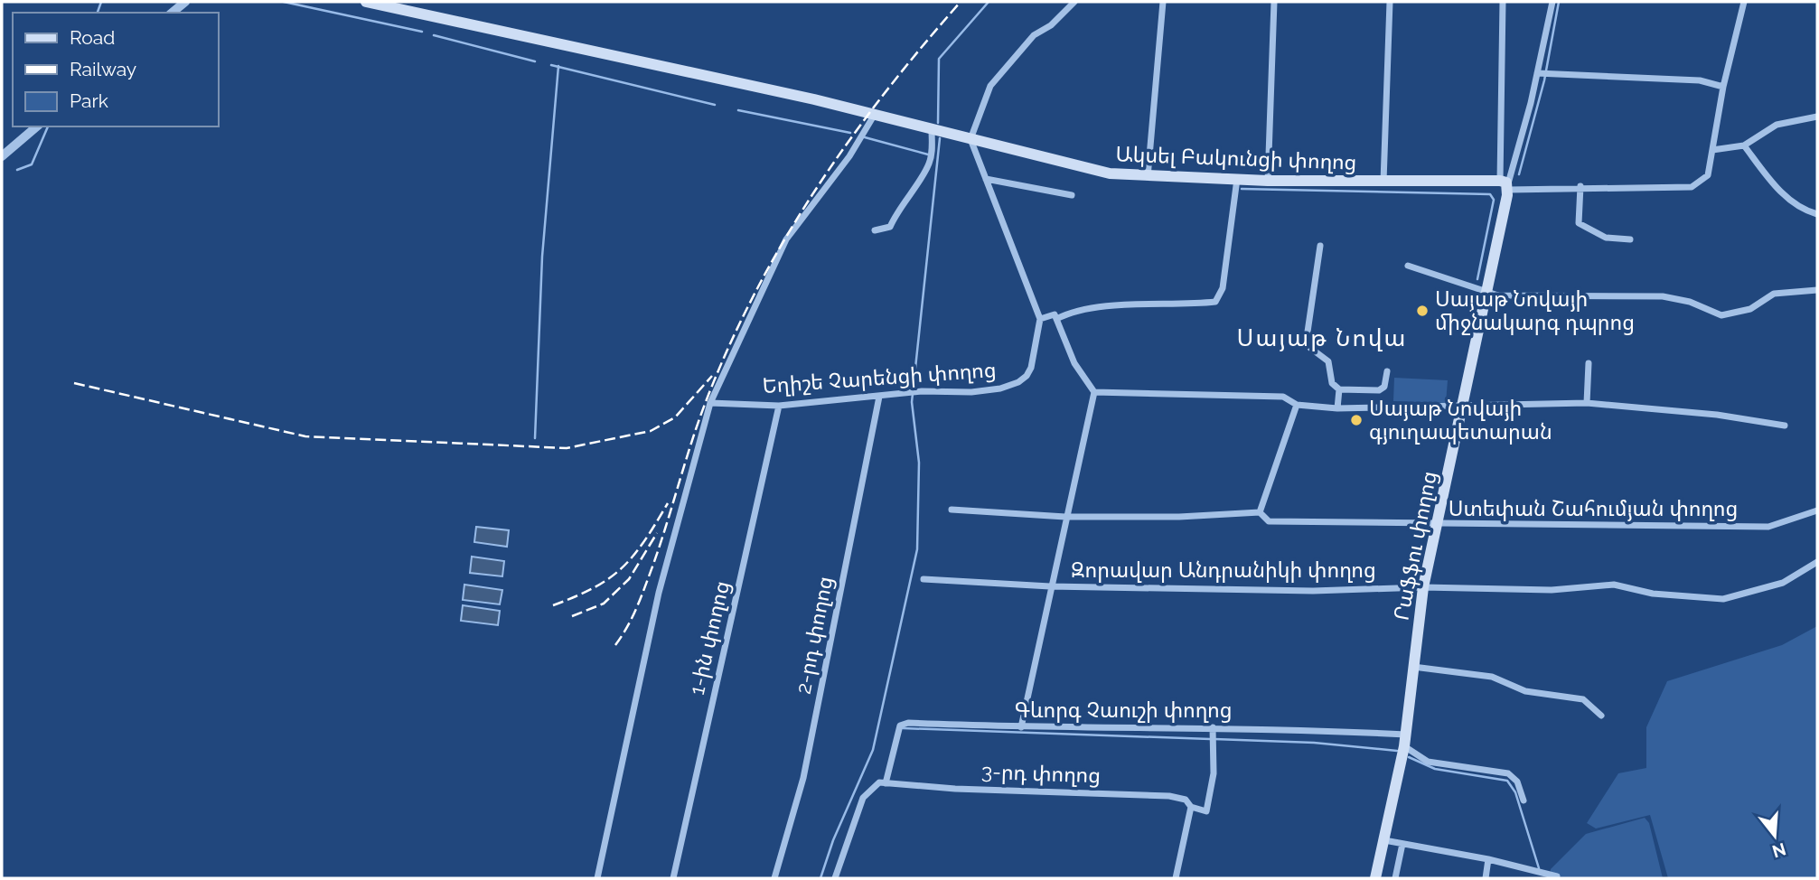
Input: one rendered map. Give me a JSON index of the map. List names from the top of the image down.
{
  "streets": {
    "main road": ["Ակսել Բակունցի փողոց", "Րաֆֆու փողոց"],
    "street": [
      "Եղիշե Չարենցի փողոց",
      "Ստեփան Շահումյան փողոց",
      "Զորավար Անդրանիկի փողոց",
      "2-րդ փողոց",
      "1-ին փողոց",
      "Գևորգ Չաուշի փողոց",
      "3-րդ փողոց"
    ]
  },
  "crossings": [
    ["Ակսել Բակունցի փողոց", "Րաֆֆու փողոց"],
    ["Եղիշե Չարենցի փողոց", "2-րդ փողոց"],
    ["Եղիշե Չարենցի փողոց", "1-ին փողոց"],
    ["Ստեփան Շահումյան փողոց", "Րաֆֆու փողոց"],
    ["Րաֆֆու փողոց", "Զորավար Անդրանիկի փողոց"],
    ["Րաֆֆու փողոց", "Գևորգ Չաուշի փողոց"],
    ["Գևորգ Չաուշի փողոց", "3-րդ փողոց"]
  ],
  "districts": ["Սայաթ Նովա"],
  "places": ["Սայաթ Նովայի միջնակարգ դպրոց", "Սայաթ Նովայի գյուղապետարան"],
  "legend": ["Road", "Railway", "Park"],
  "north": "bottom"
}
